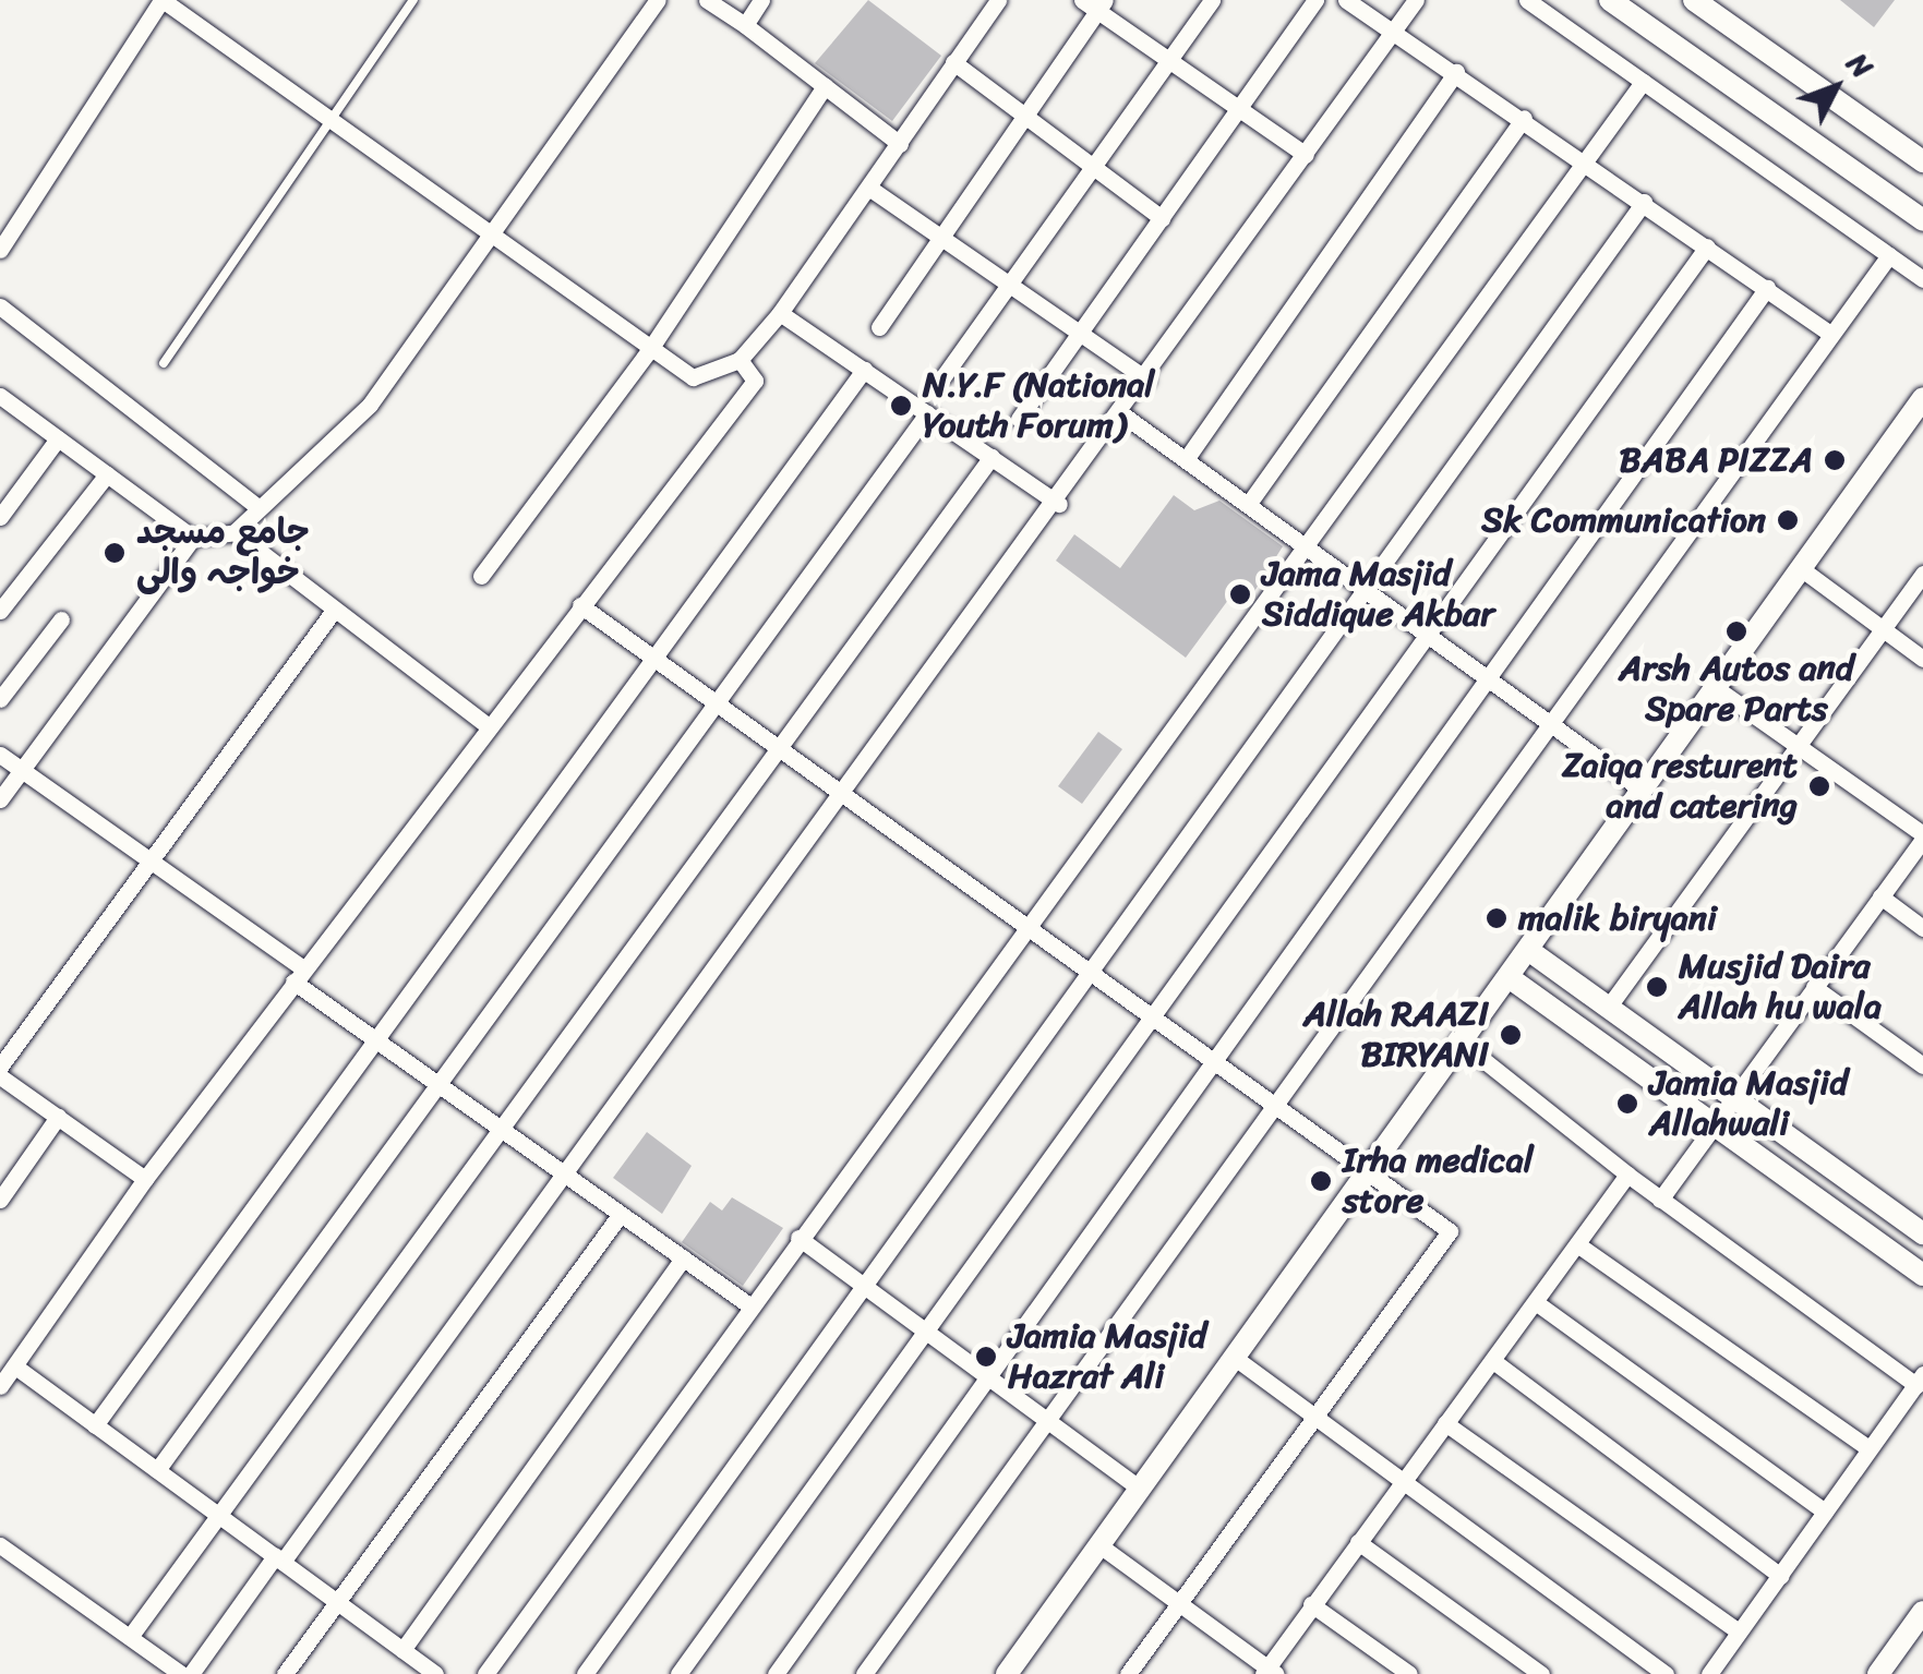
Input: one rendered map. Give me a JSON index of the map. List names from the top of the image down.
{
  "places": [
    "N.Y.F (National Youth Forum)",
    "BABA PIZZA",
    "Sk Communication",
    "جامع مسجد خواجہ والی",
    "Jama Masjid Siddique Akbar",
    "Arsh Autos and Spare Parts",
    "Zaiqa resturent and catering",
    "malik biryani",
    "Musjid Daira Allah hu wala",
    "Allah RAAZI BIRYANI",
    "Jamia Masjid Allahwali",
    "Irha medical store",
    "Jamia Masjid Hazrat Ali"
  ],
  "north": "top right"
}
